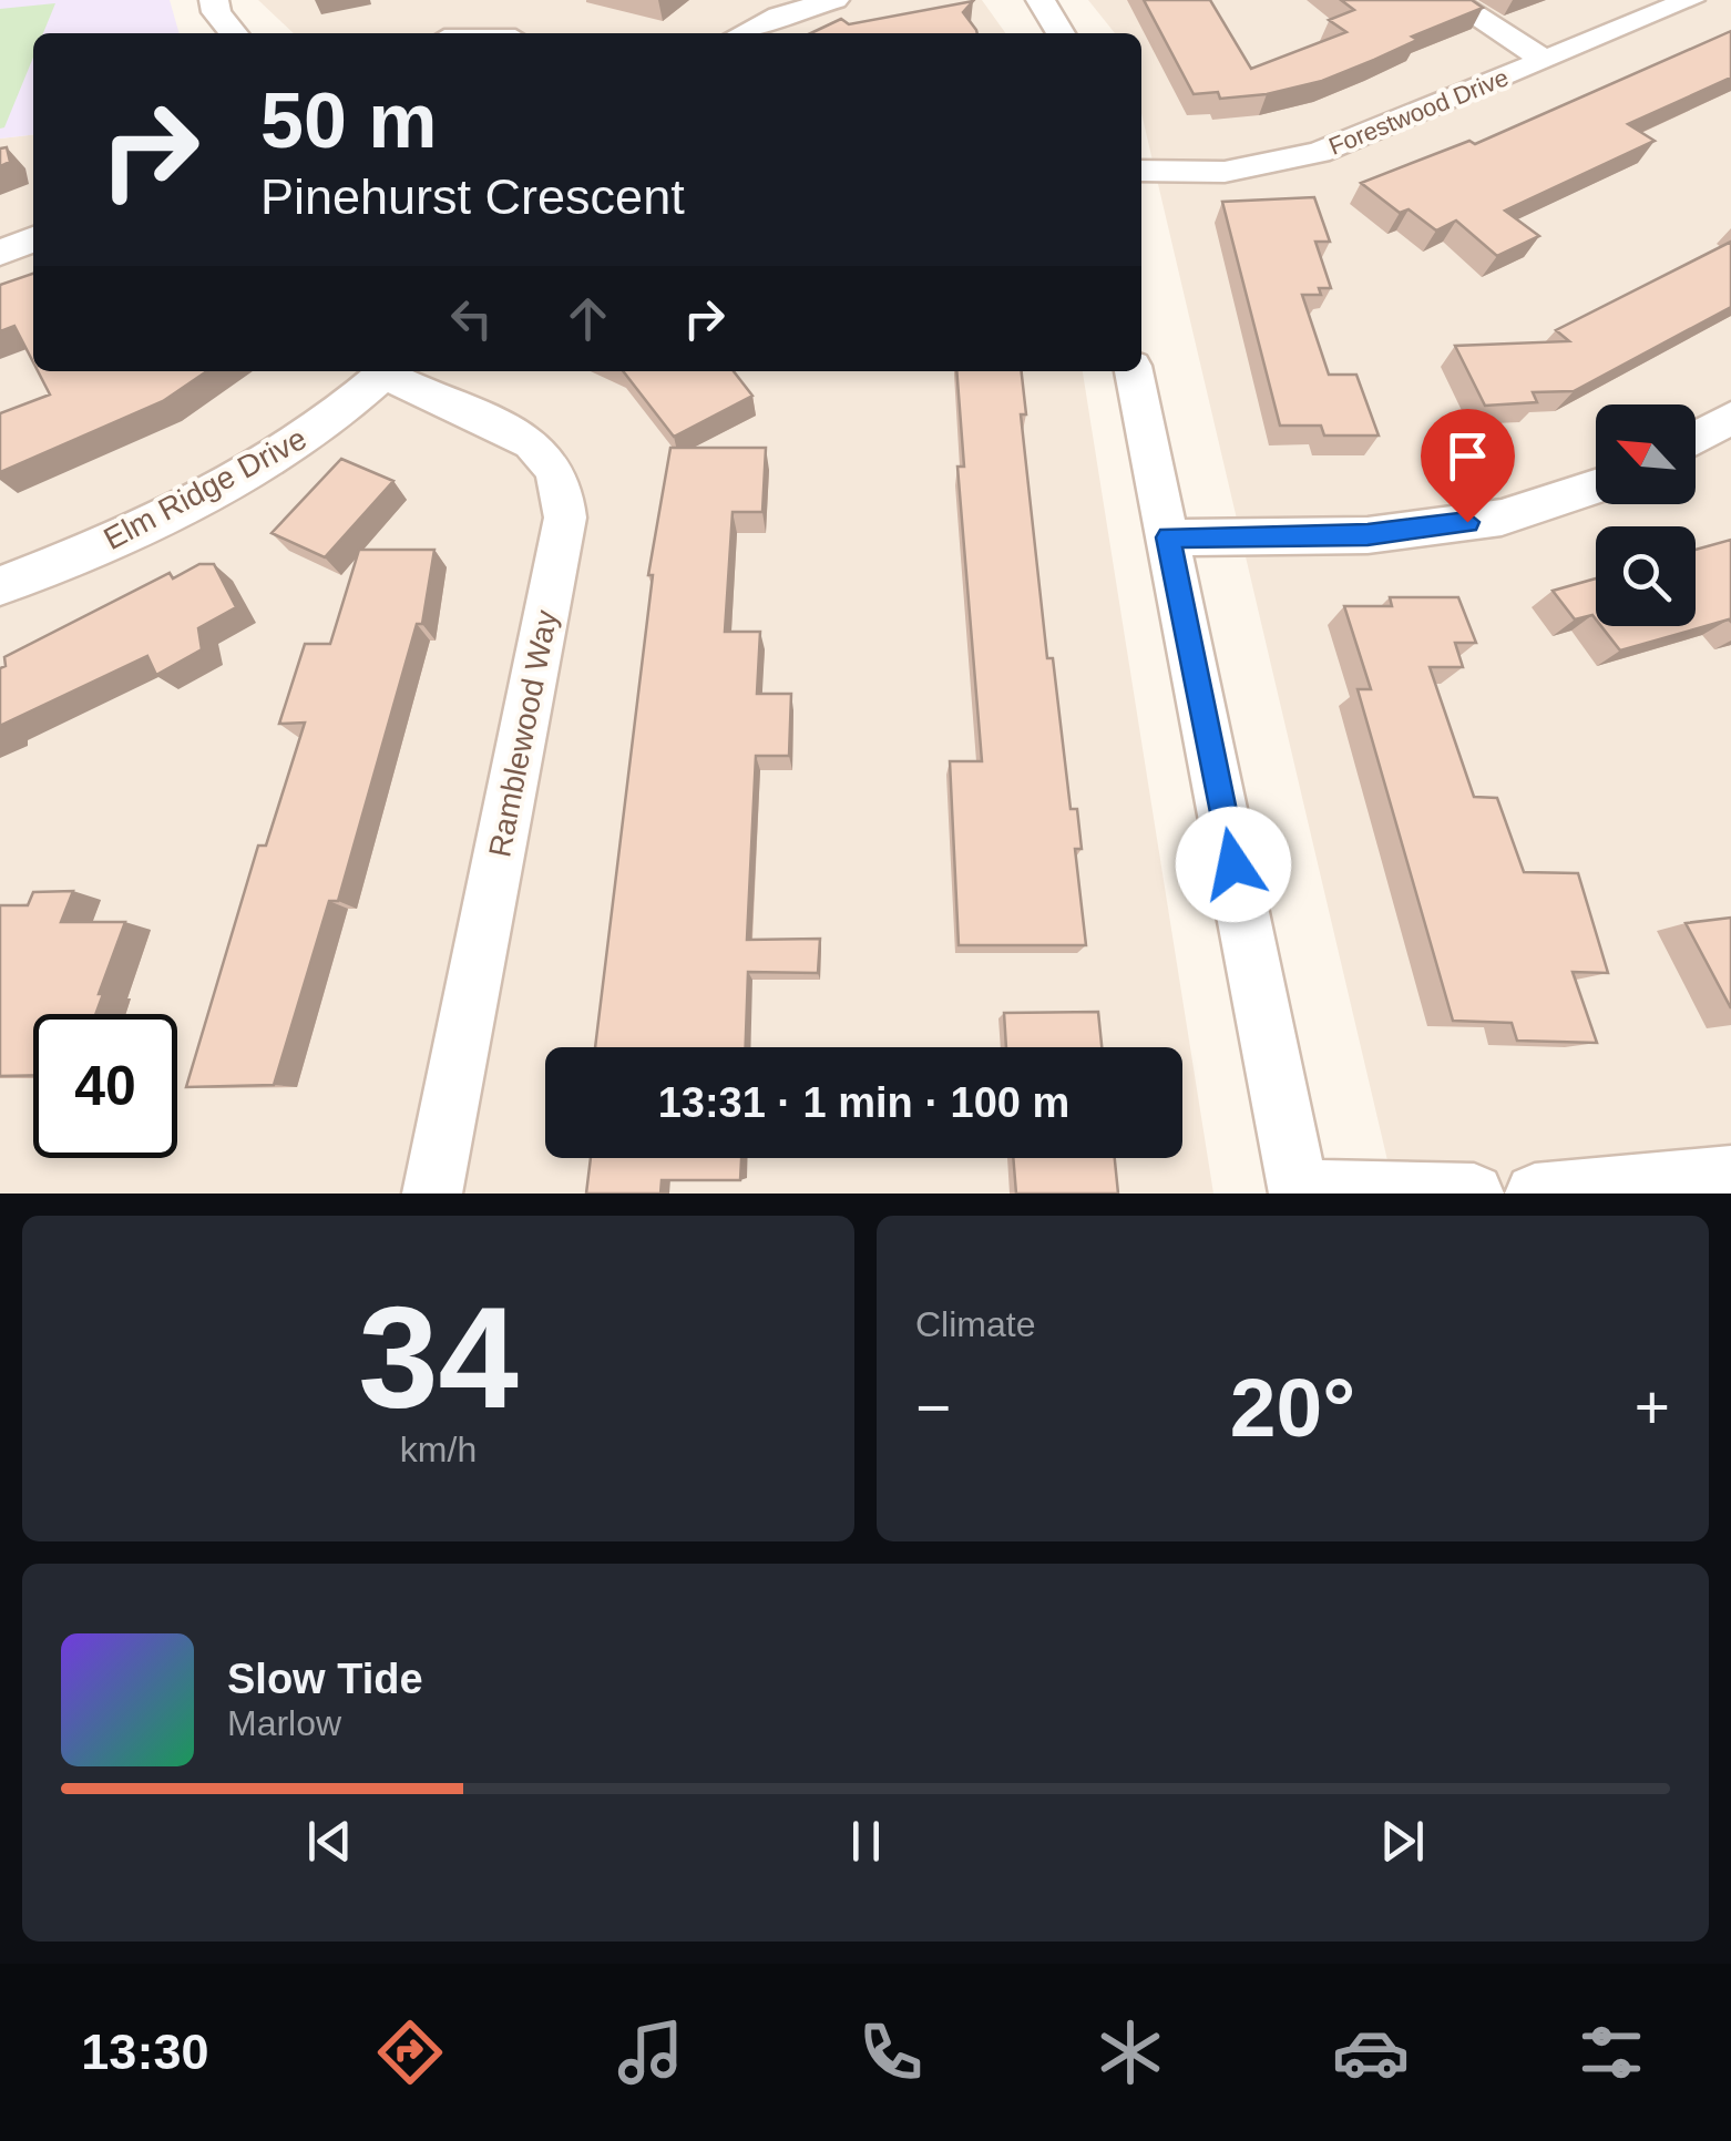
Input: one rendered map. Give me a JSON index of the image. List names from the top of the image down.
{
  "streets": {
    "street": ["Forestwood Drive", "Elm Ridge Drive", "Ramblewood Way"]
  },
  "north": "top left",
  "page": {
    "turn": ["50 m", "Pinehurst Crescent"],
    "limit": "40",
    "trip": "13:31 · 1 min · 100 m",
    "tile": [
      ["34", "km/h"],
      "Climate"
    ],
    "heat": ["−", "20°", "+"],
    "song": ["Slow Tide", "Marlow"],
    "tabs": "13:30"
  }
}
